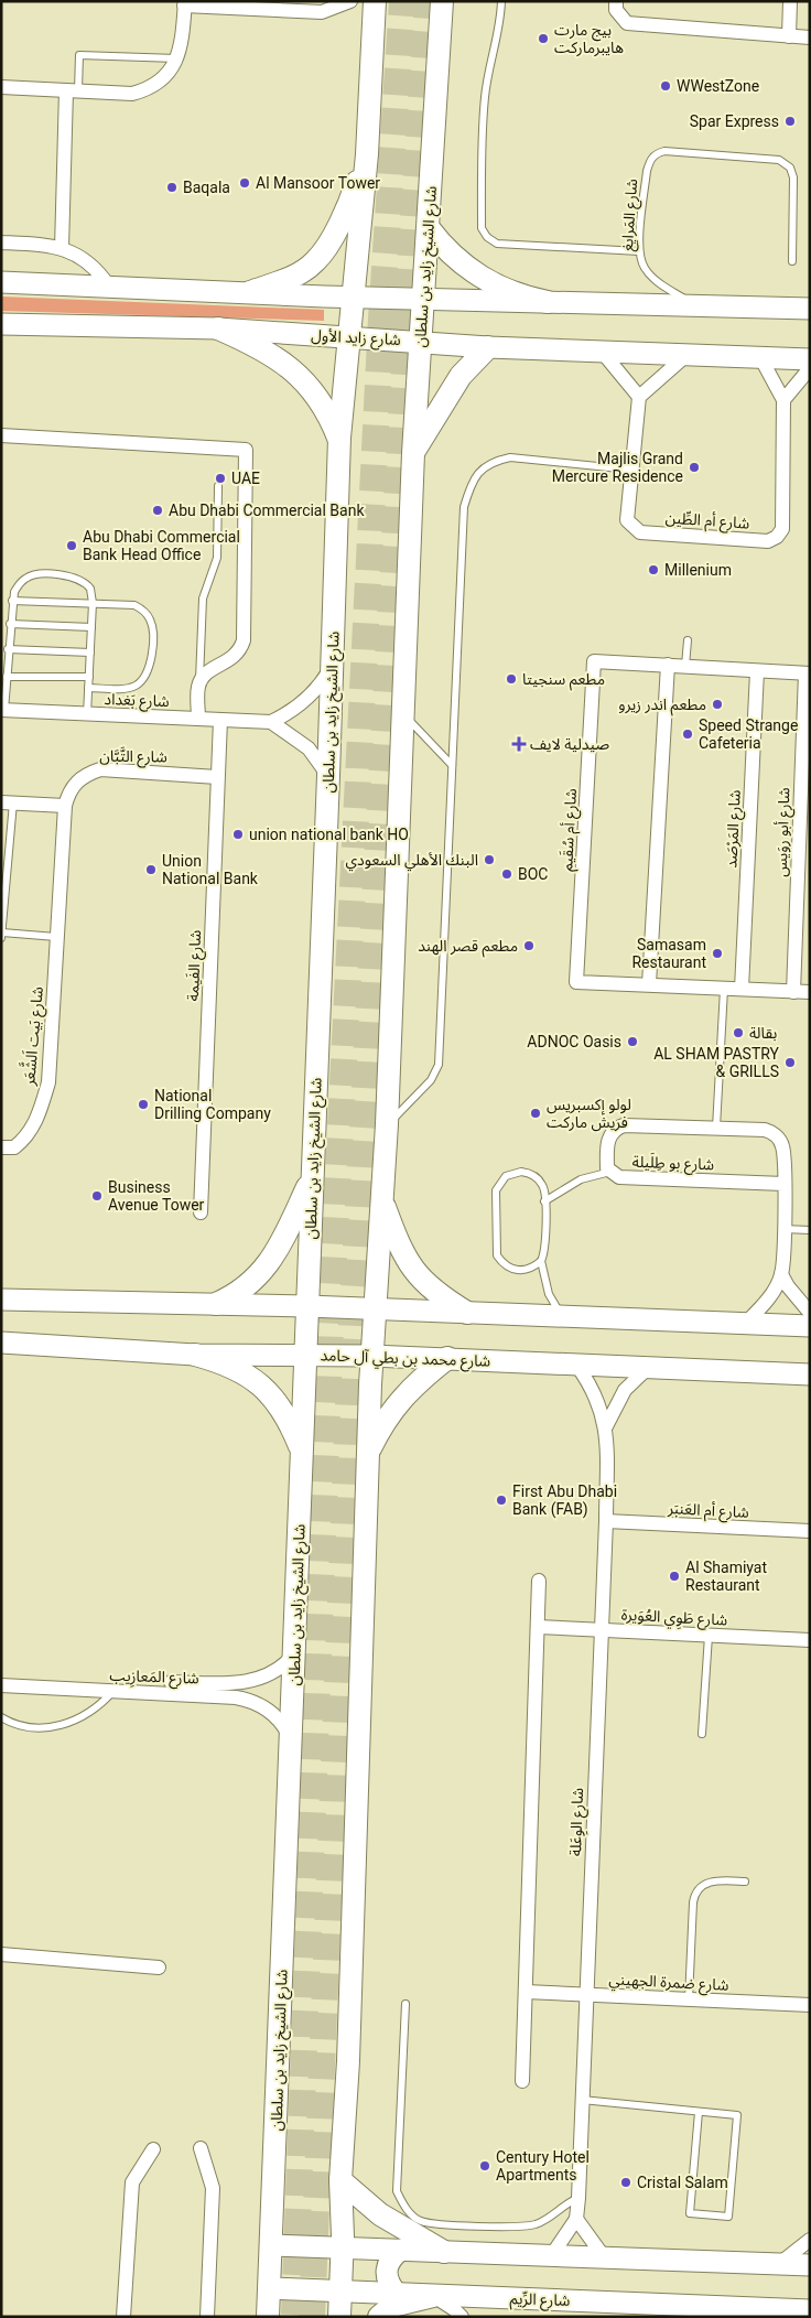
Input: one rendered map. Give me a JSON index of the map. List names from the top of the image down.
{
  "streets": {
    "main road": ["شارع الشيخ زايد بن سلطان"],
    "street": [
      "شارع زايد الأول",
      "شارع أم الطِّين",
      "شارع بَغداد",
      "شارع التَّبَّان",
      "شارع المَرْصَد",
      "شارع أم سُقَيم",
      "شارع أبو روَيس",
      "شارع الفَيمة",
      "شارع بَيت اَلشَّعَر",
      "شارع بو طِلَيلة",
      "شارع محمد بن بطي آل حامد",
      "شارع أم العَنبَر",
      "شارع طَوِي العُوَيرة",
      "شارع المَعازِيب",
      "شارع الوِعَلة",
      "شارع ضمرة الجهيني",
      "شارع الرِّيم"
    ],
    "lane": ["شارع المَرايِغ"]
  },
  "crossings": [
    ["شارع الشيخ زايد بن سلطان", "شارع زايد الأول"],
    ["شارع الشيخ زايد بن سلطان", "شارع محمد بن بطي آل حامد"],
    ["شارع الشيخ زايد بن سلطان", "شارع المَعازِيب"],
    ["شارع الشيخ زايد بن سلطان", "شارع الرِّيم"],
    ["شارع زايد الأول", "شارع أم الطِّين"],
    ["شارع بَغداد", "شارع الفَيمة"],
    ["شارع التَّبَّان", "شارع الفَيمة"],
    ["شارع التَّبَّان", "شارع بَيت اَلشَّعَر"],
    ["شارع المَرْصَد", "شارع أم سُقَيم"],
    ["شارع أم سُقَيم", "شارع أبو روَيس"],
    ["شارع محمد بن بطي آل حامد", "شارع الوِعَلة"],
    ["شارع أم العَنبَر", "شارع الوِعَلة"],
    ["شارع طَوِي العُوَيرة", "شارع الوِعَلة"],
    ["شارع الوِعَلة", "شارع ضمرة الجهيني"]
  ],
  "places": {
    "other": [
      "بيج مارت هايبرماركت",
      "WWestZone",
      "Spar Express",
      "Al Mansoor Tower",
      "Baqala",
      "Majlis Grand Mercure Residence",
      "UAE",
      "Abu Dhabi Commercial Bank",
      "Abu Dhabi Commercial Bank Head Office",
      "Millenium",
      "مطعم سنجيتا",
      "مطعم اندر زيرو",
      "Speed Strange Cafeteria",
      "union national bank HO",
      "البنك الأهلي السعودي",
      "Union National Bank",
      "BOC",
      "مطعم قصر الهند",
      "Samasam Restaurant",
      "بقالة",
      "ADNOC Oasis",
      "AL SHAM PASTRY & GRILLS",
      "National Drilling Company",
      "لولو إكسبريس فريش ماركت",
      "Business Avenue Tower",
      "First Abu Dhabi Bank (FAB)",
      "Al Shamiyat Restaurant",
      "Century Hotel Apartments",
      "Cristal Salam"
    ],
    "health": ["صيدلية لايف"]
  }
}
